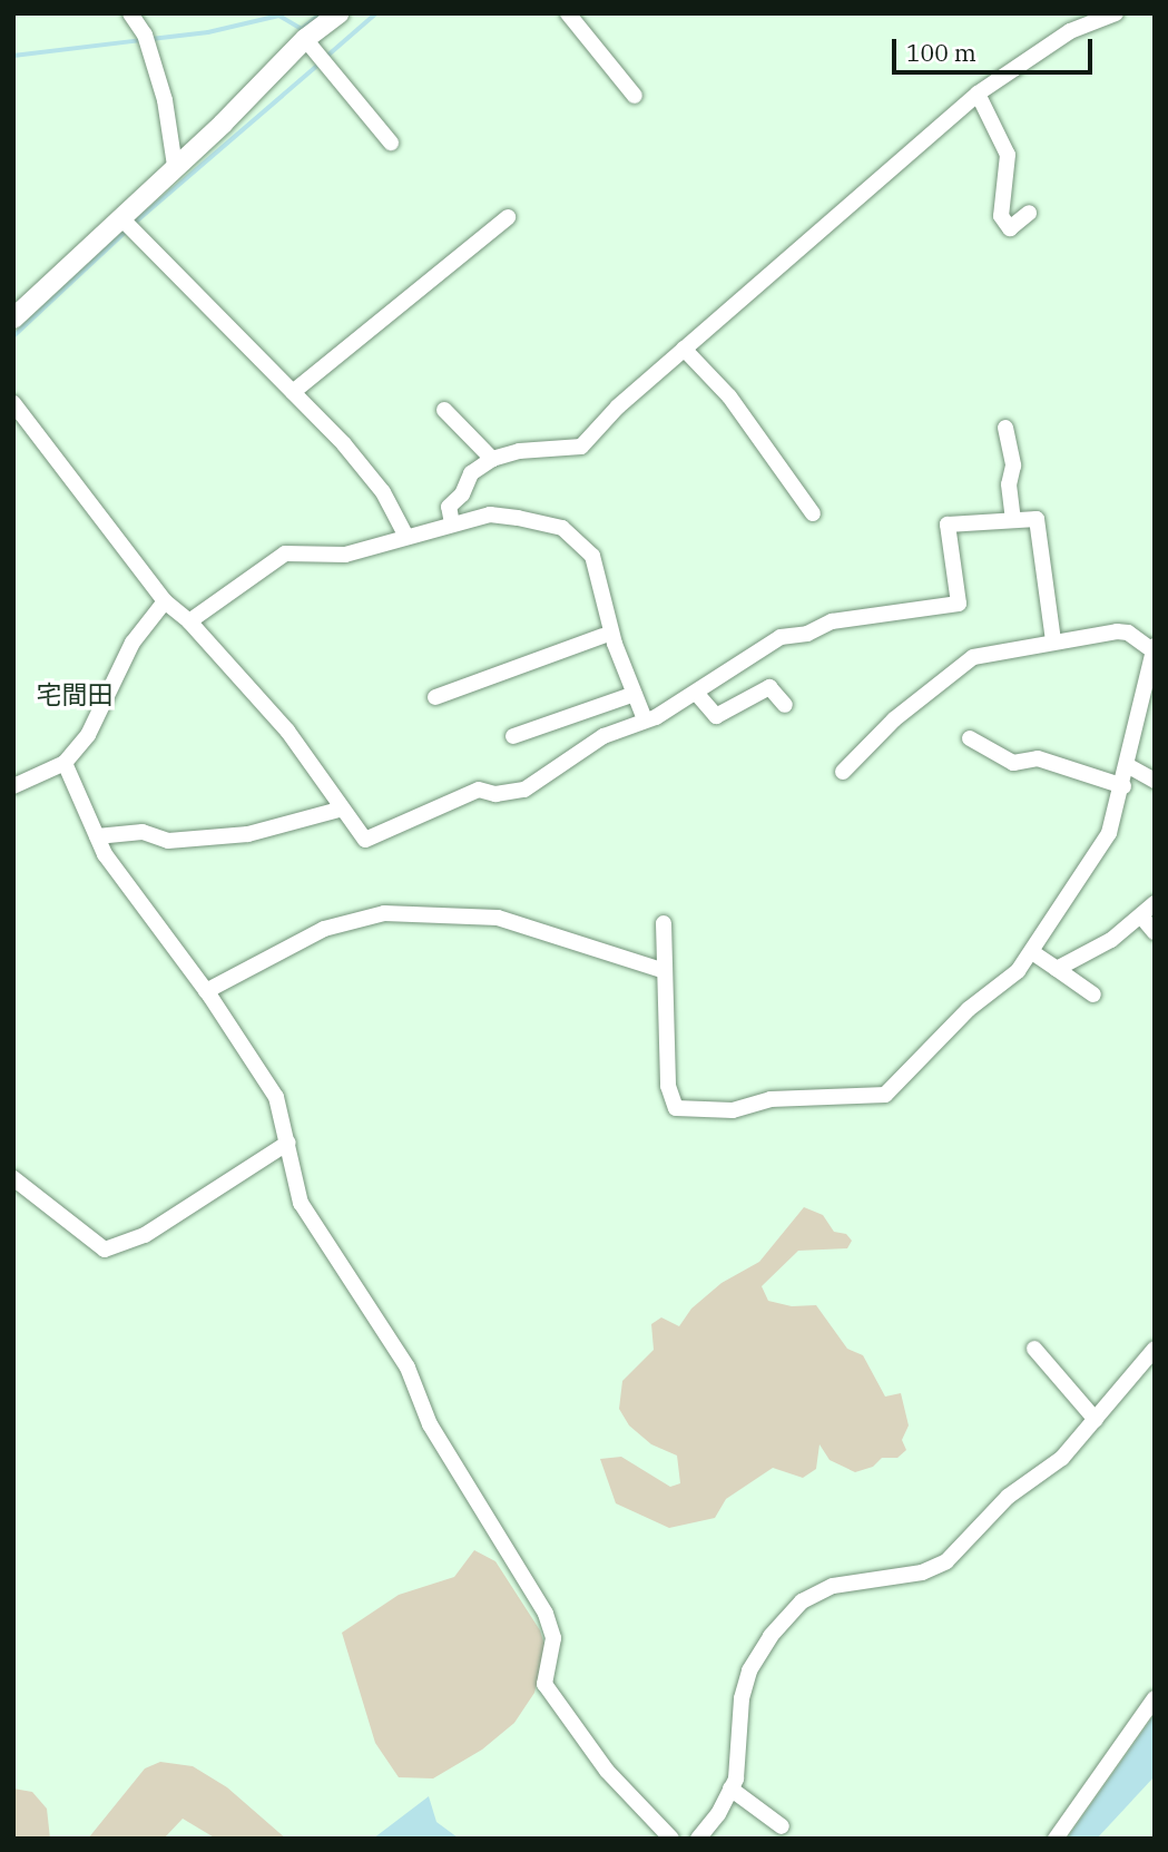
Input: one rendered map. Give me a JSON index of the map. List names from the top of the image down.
{
  "districts": ["宅間田"],
  "scale_bar": "100 m"
}
